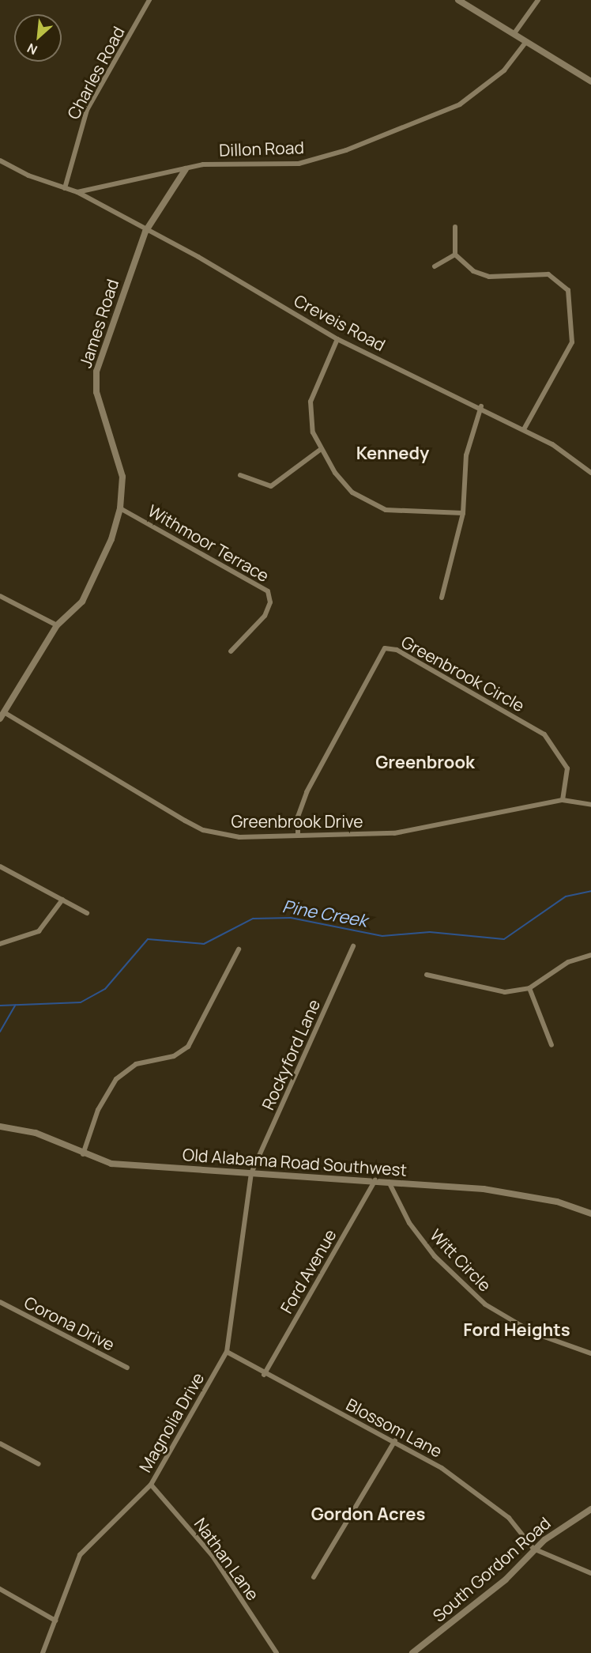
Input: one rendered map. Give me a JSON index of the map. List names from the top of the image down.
{
  "streets": {
    "street": [
      "Charles Road",
      "Dillon Road",
      "Creveis Road",
      "James Road",
      "Withmoor Terrace",
      "Greenbrook Circle",
      "Greenbrook Drive",
      "Rockyford Lane",
      "Old Alabama Road Southwest",
      "Witt Circle",
      "Ford Avenue",
      "Corona Drive",
      "Magnolia Drive",
      "Blossom Lane",
      "Nathan Lane",
      "South Gordon Road"
    ]
  },
  "crossings": [
    ["Charles Road", "Dillon Road"],
    ["Dillon Road", "Creveis Road"],
    ["Dillon Road", "James Road"],
    ["Creveis Road", "James Road"],
    ["James Road", "Withmoor Terrace"],
    ["James Road", "Greenbrook Drive"],
    ["Greenbrook Circle", "Greenbrook Drive"],
    ["Rockyford Lane", "Old Alabama Road Southwest"],
    ["Rockyford Lane", "Magnolia Drive"],
    ["Old Alabama Road Southwest", "Witt Circle"],
    ["Old Alabama Road Southwest", "Ford Avenue"],
    ["Old Alabama Road Southwest", "Magnolia Drive"],
    ["Ford Avenue", "Blossom Lane"],
    ["Magnolia Drive", "Blossom Lane"],
    ["Magnolia Drive", "Nathan Lane"],
    ["Blossom Lane", "South Gordon Road"]
  ],
  "districts": [
    "Kennedy",
    "Greenbrook",
    "Ford Heights",
    "Gordon Acres"
  ],
  "water": ["Pine Creek"],
  "north": "bottom left"
}
